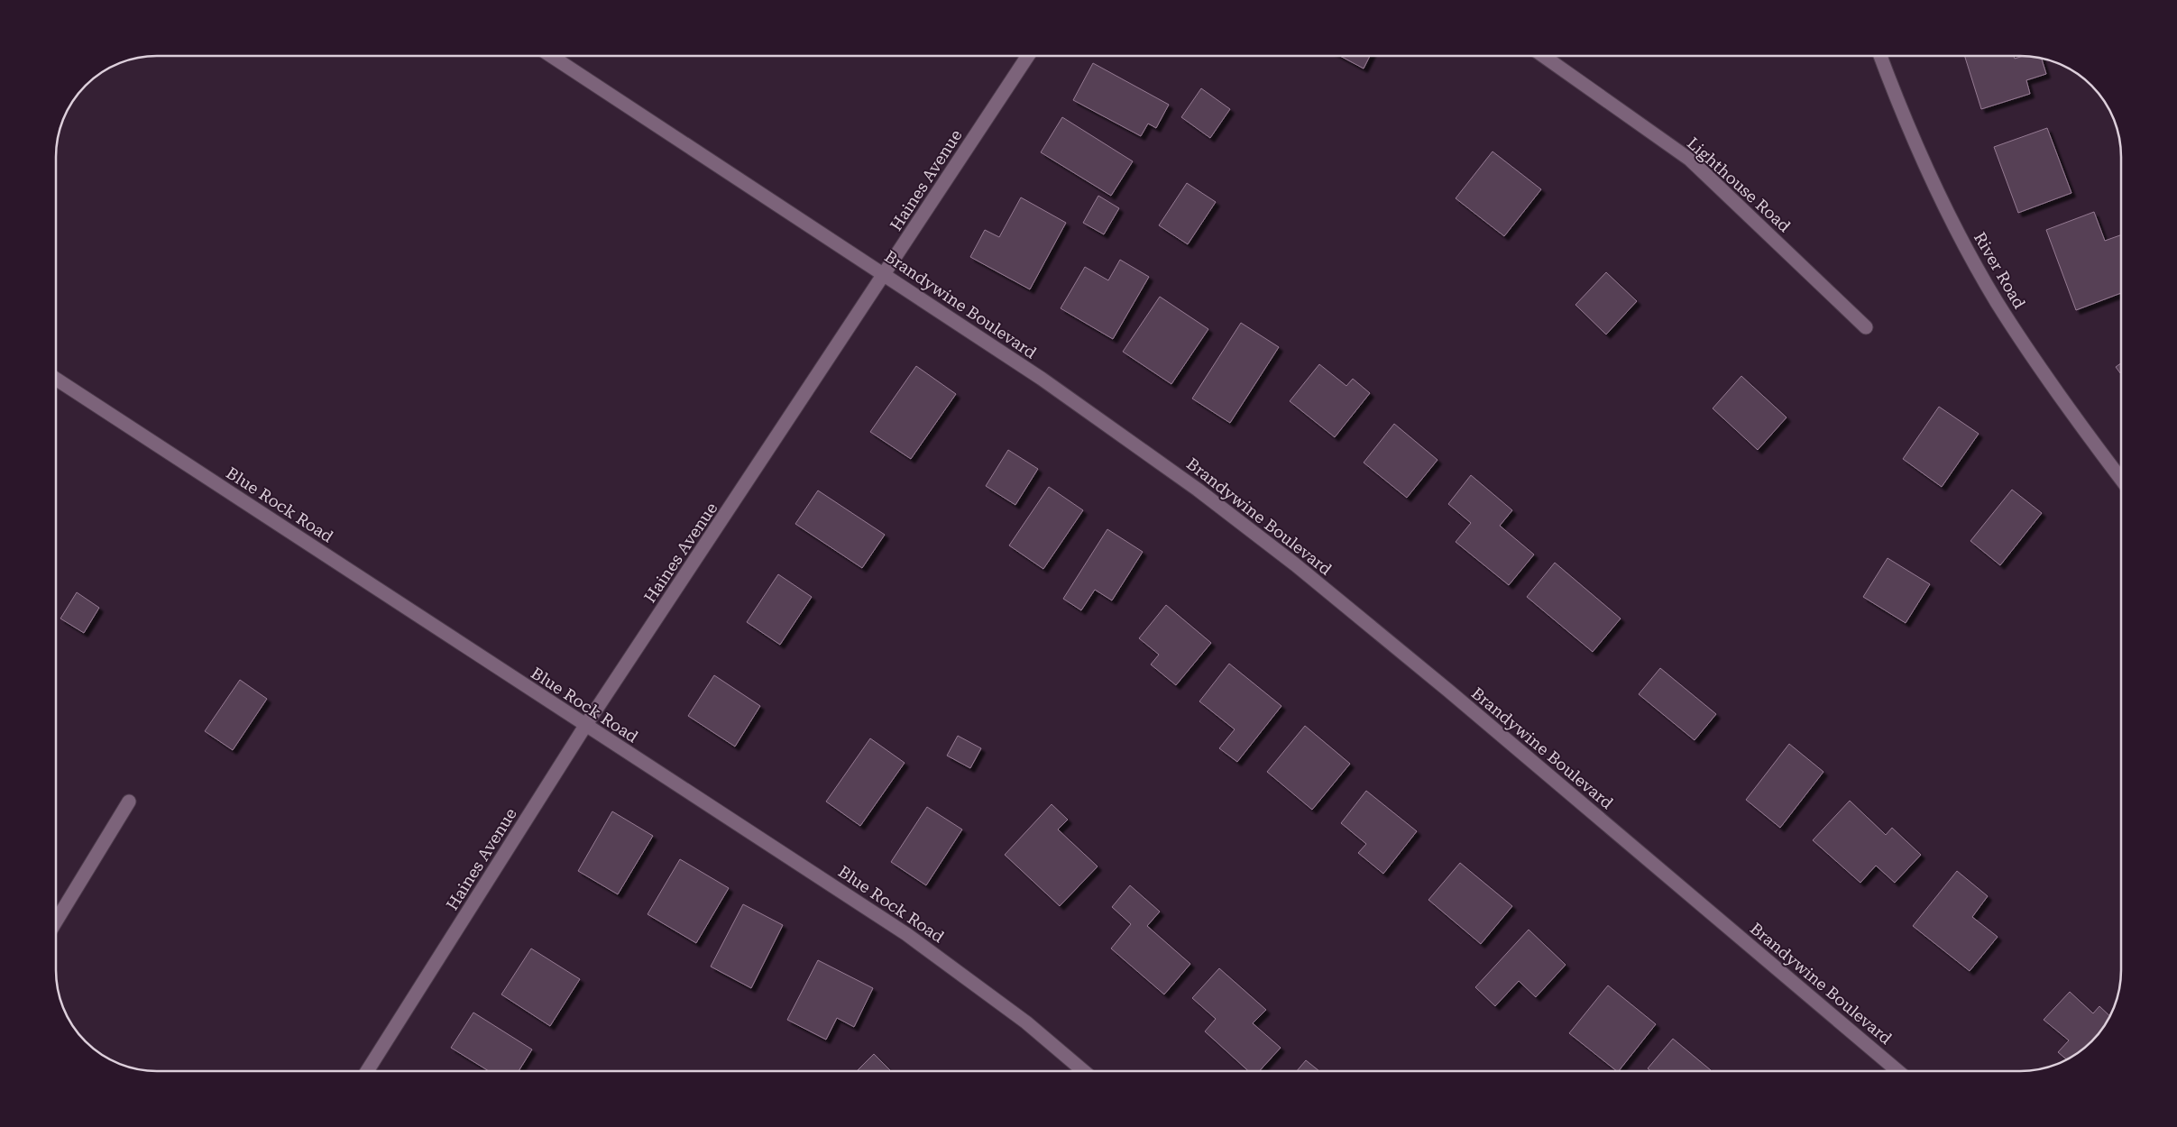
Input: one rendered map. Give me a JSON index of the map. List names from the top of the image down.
{
  "streets": {
    "street": [
      "Haines Avenue",
      "Lighthouse Road",
      "River Road",
      "Brandywine Boulevard",
      "Blue Rock Road"
    ]
  },
  "crossings": [
    ["Haines Avenue", "Brandywine Boulevard"],
    ["Haines Avenue", "Blue Rock Road"]
  ]
}
